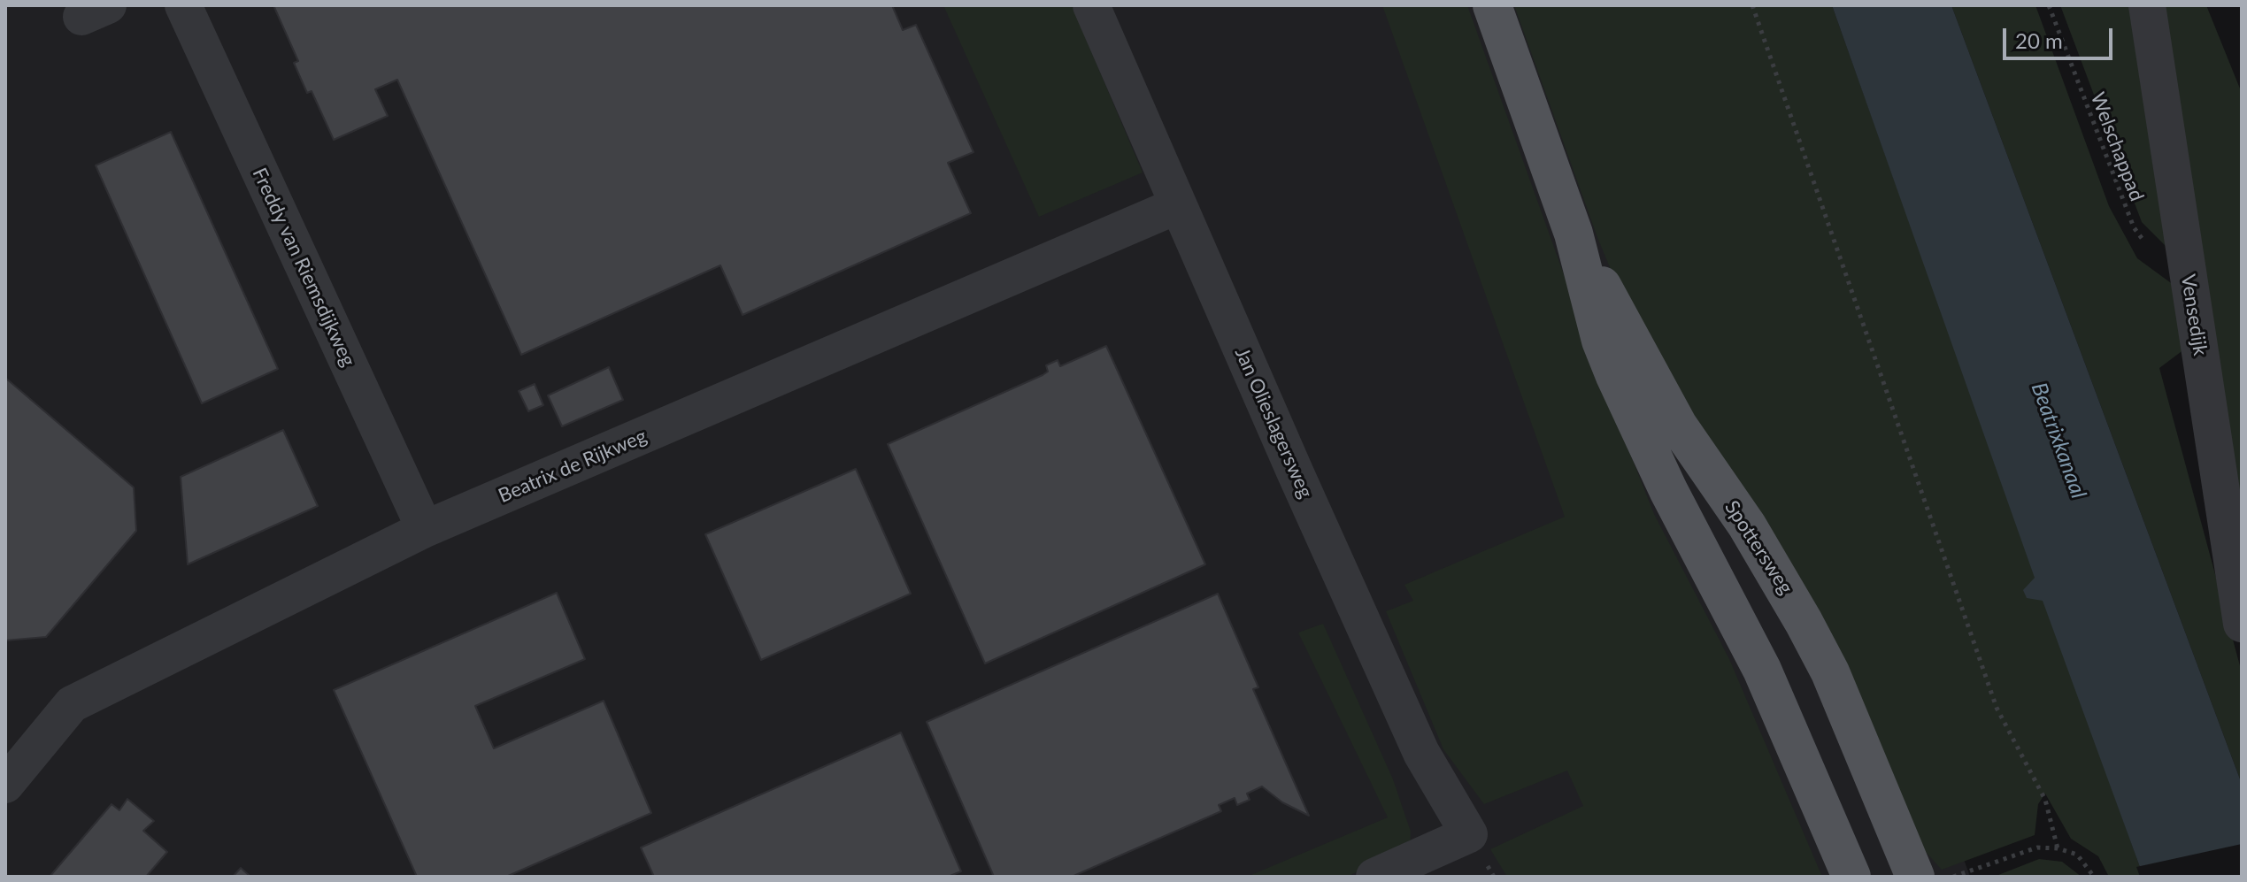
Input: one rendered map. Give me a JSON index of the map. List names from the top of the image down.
{
  "streets": {
    "main road": ["Spottersweg"],
    "street": [
      "Freddy van Riemsdijkweg",
      "Vensedijk",
      "Jan Olieslagersweg",
      "Beatrix de Rijkweg"
    ],
    "path": ["Welschappad"]
  },
  "crossings": [
    ["Welschappad", "Vensedijk"],
    ["Freddy van Riemsdijkweg", "Beatrix de Rijkweg"],
    ["Jan Olieslagersweg", "Beatrix de Rijkweg"]
  ],
  "water": ["Beatrixkanaal"],
  "scale_bar": "20 m"
}
